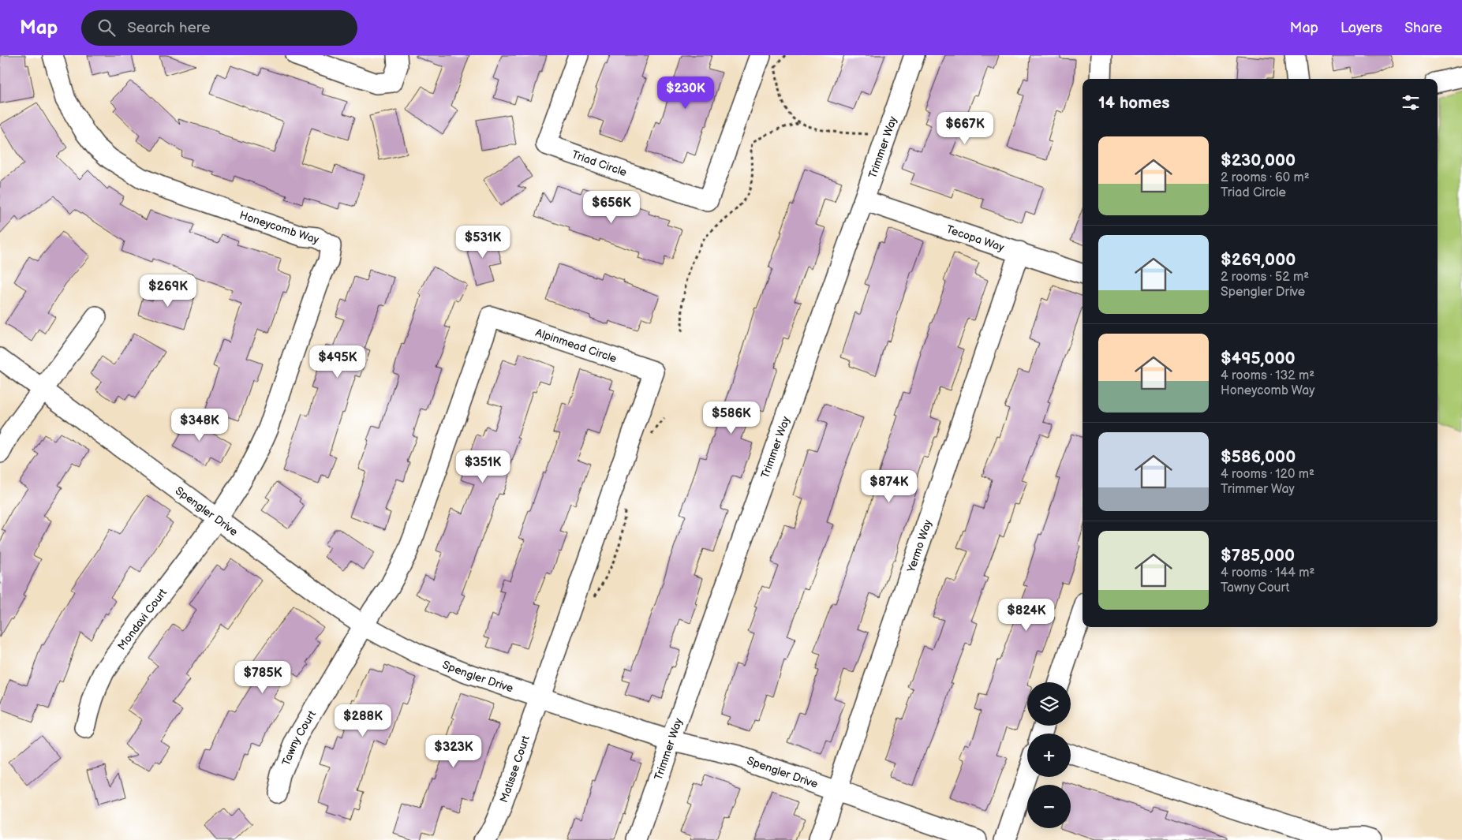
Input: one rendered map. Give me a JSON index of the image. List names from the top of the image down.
{
  "streets": {
    "street": [
      "Trimmer Way",
      "Triad Circle",
      "Honeycomb Way",
      "Tecopa Way",
      "Alpinmead Circle",
      "Spengler Drive",
      "Yermo Way",
      "Mondavi Court",
      "Tawny Court",
      "Matisse Court"
    ]
  },
  "crossings": [
    ["Trimmer Way", "Tecopa Way"],
    ["Trimmer Way", "Spengler Drive"],
    ["Honeycomb Way", "Spengler Drive"],
    ["Honeycomb Way", "Mondavi Court"],
    ["Tecopa Way", "Yermo Way"],
    ["Alpinmead Circle", "Spengler Drive"],
    ["Alpinmead Circle", "Tawny Court"],
    ["Alpinmead Circle", "Matisse Court"],
    ["Spengler Drive", "Yermo Way"],
    ["Spengler Drive", "Mondavi Court"],
    ["Spengler Drive", "Tawny Court"],
    ["Spengler Drive", "Matisse Court"]
  ],
  "page": {
    "header": "Map",
    "search": "Search here",
    "nav": ["Map", "Layers", "Share"],
    "price": [
      "$230K",
      "$667K",
      "$656K",
      "$531K",
      "$269K",
      "$495K",
      "$586K",
      "$348K",
      "$351K",
      "$874K",
      "$824K",
      "$785K",
      "$288K",
      "$323K"
    ],
    "heading": "14 homes",
    "list": [
      {
        "name": "$230,000",
        "note": "2 rooms · 60 m² · Triad Circle"
      },
      {
        "name": "$269,000",
        "note": "2 rooms · 52 m² · Spengler Drive"
      },
      {
        "name": "$495,000",
        "note": "4 rooms · 132 m² · Honeycomb Way"
      },
      {
        "name": "$586,000",
        "note": "4 rooms · 120 m² · Trimmer Way"
      },
      {
        "name": "$785,000",
        "note": "4 rooms · 144 m² · Tawny Court"
      }
    ],
    "map_buttons": ["+", "−"]
  }
}
